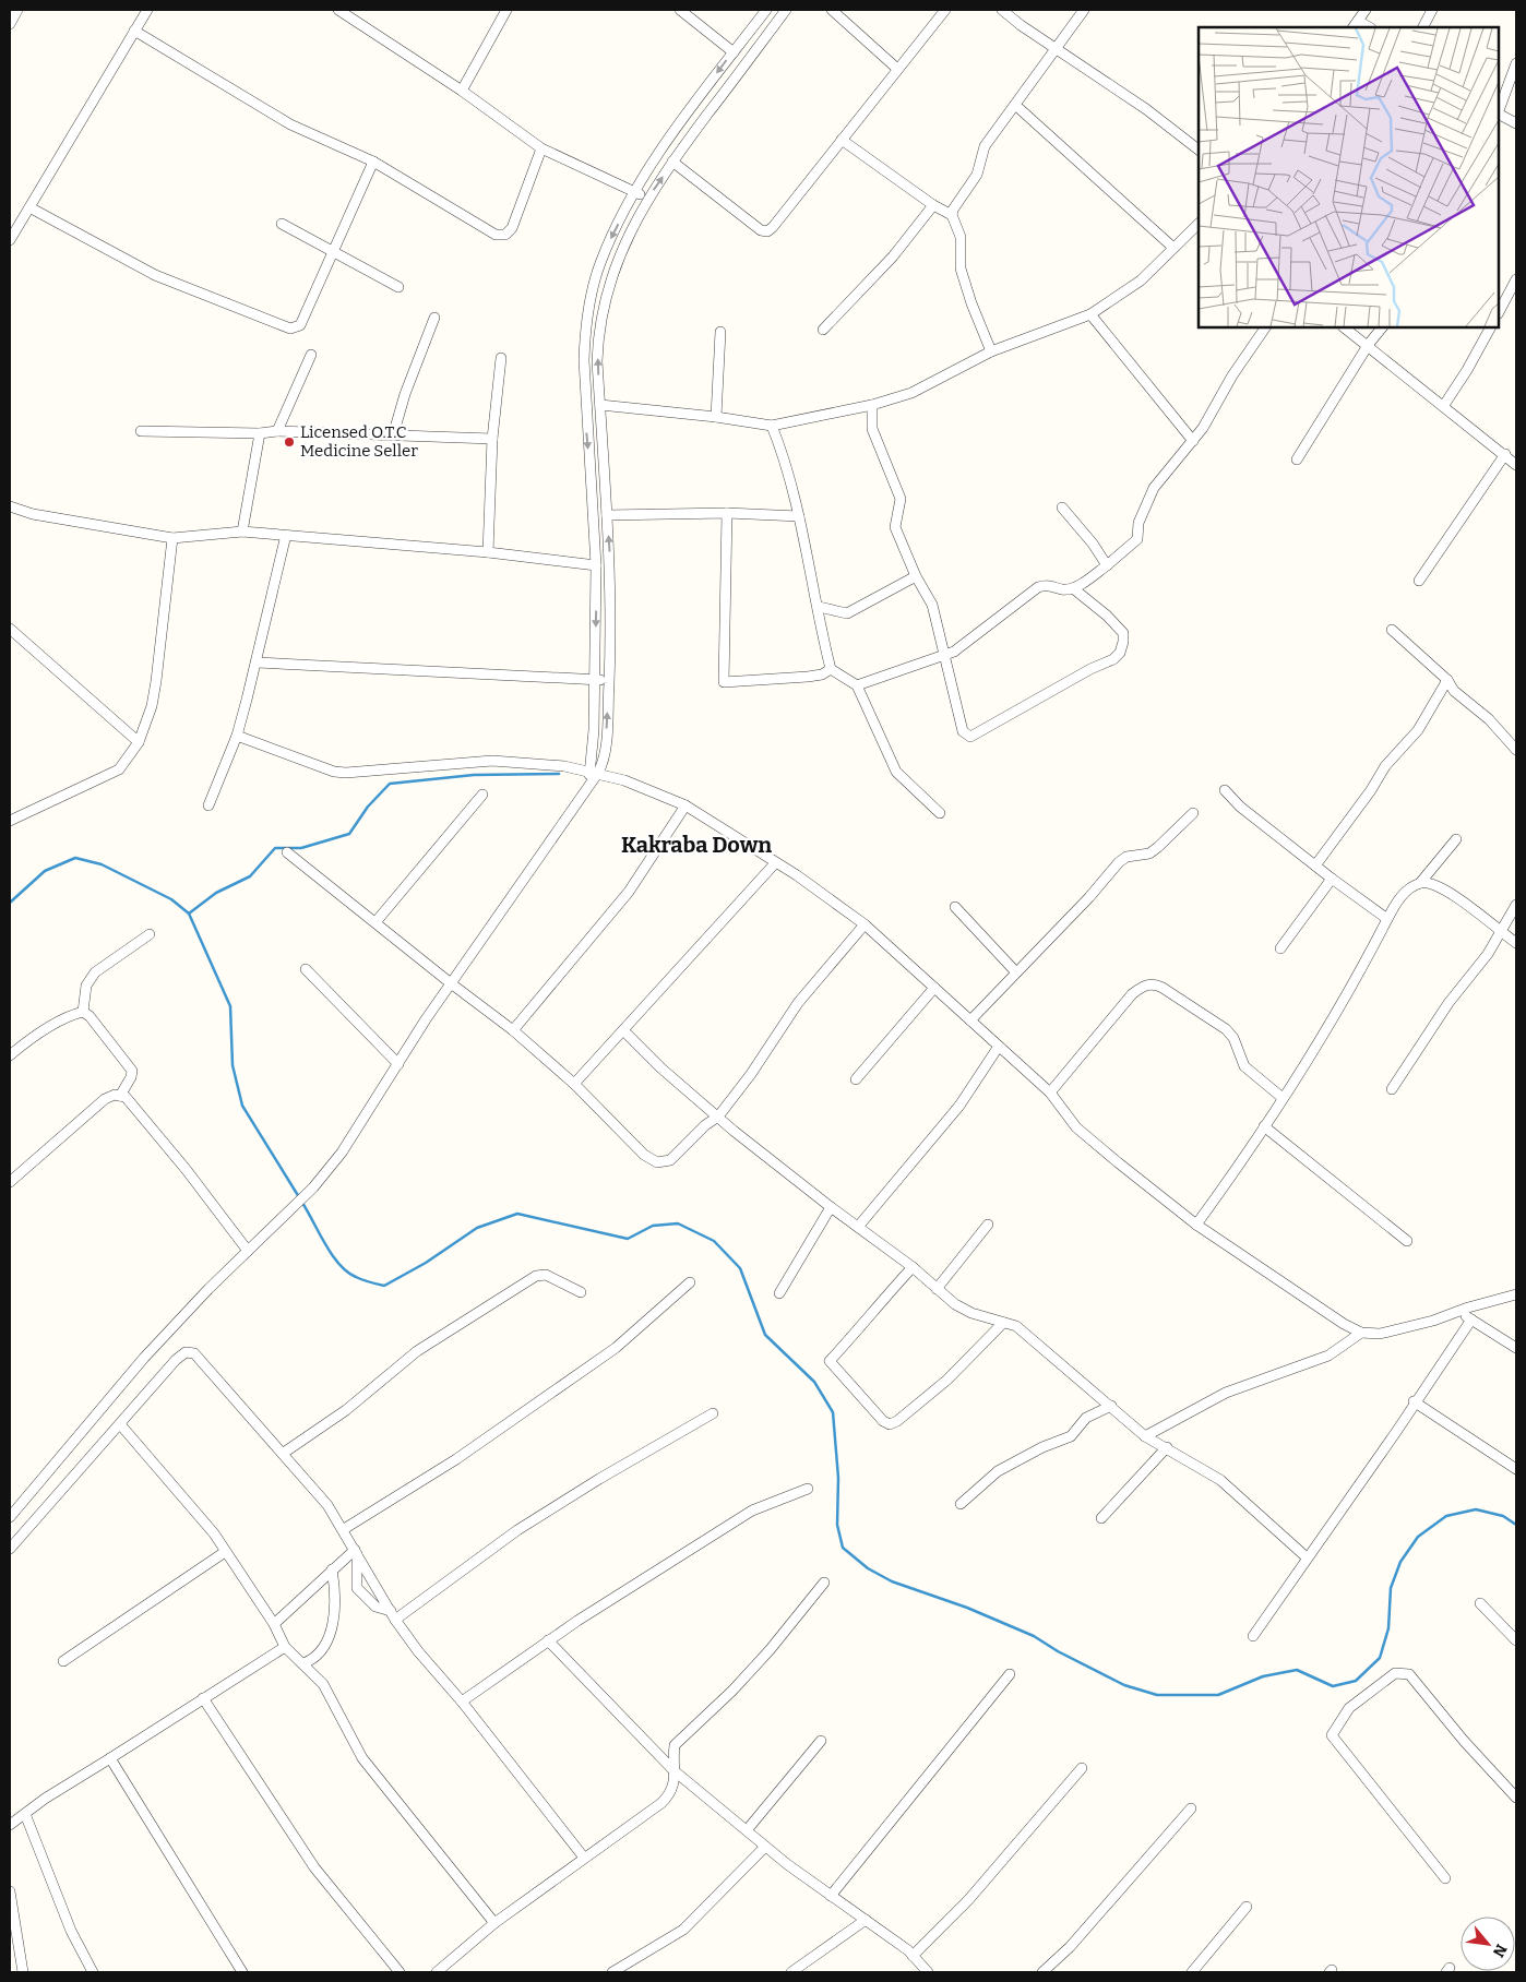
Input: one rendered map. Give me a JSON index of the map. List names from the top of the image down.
{
  "districts": ["Kakraba Down"],
  "places": ["Licensed O.T.C Medicine Seller"],
  "north": "bottom right"
}
